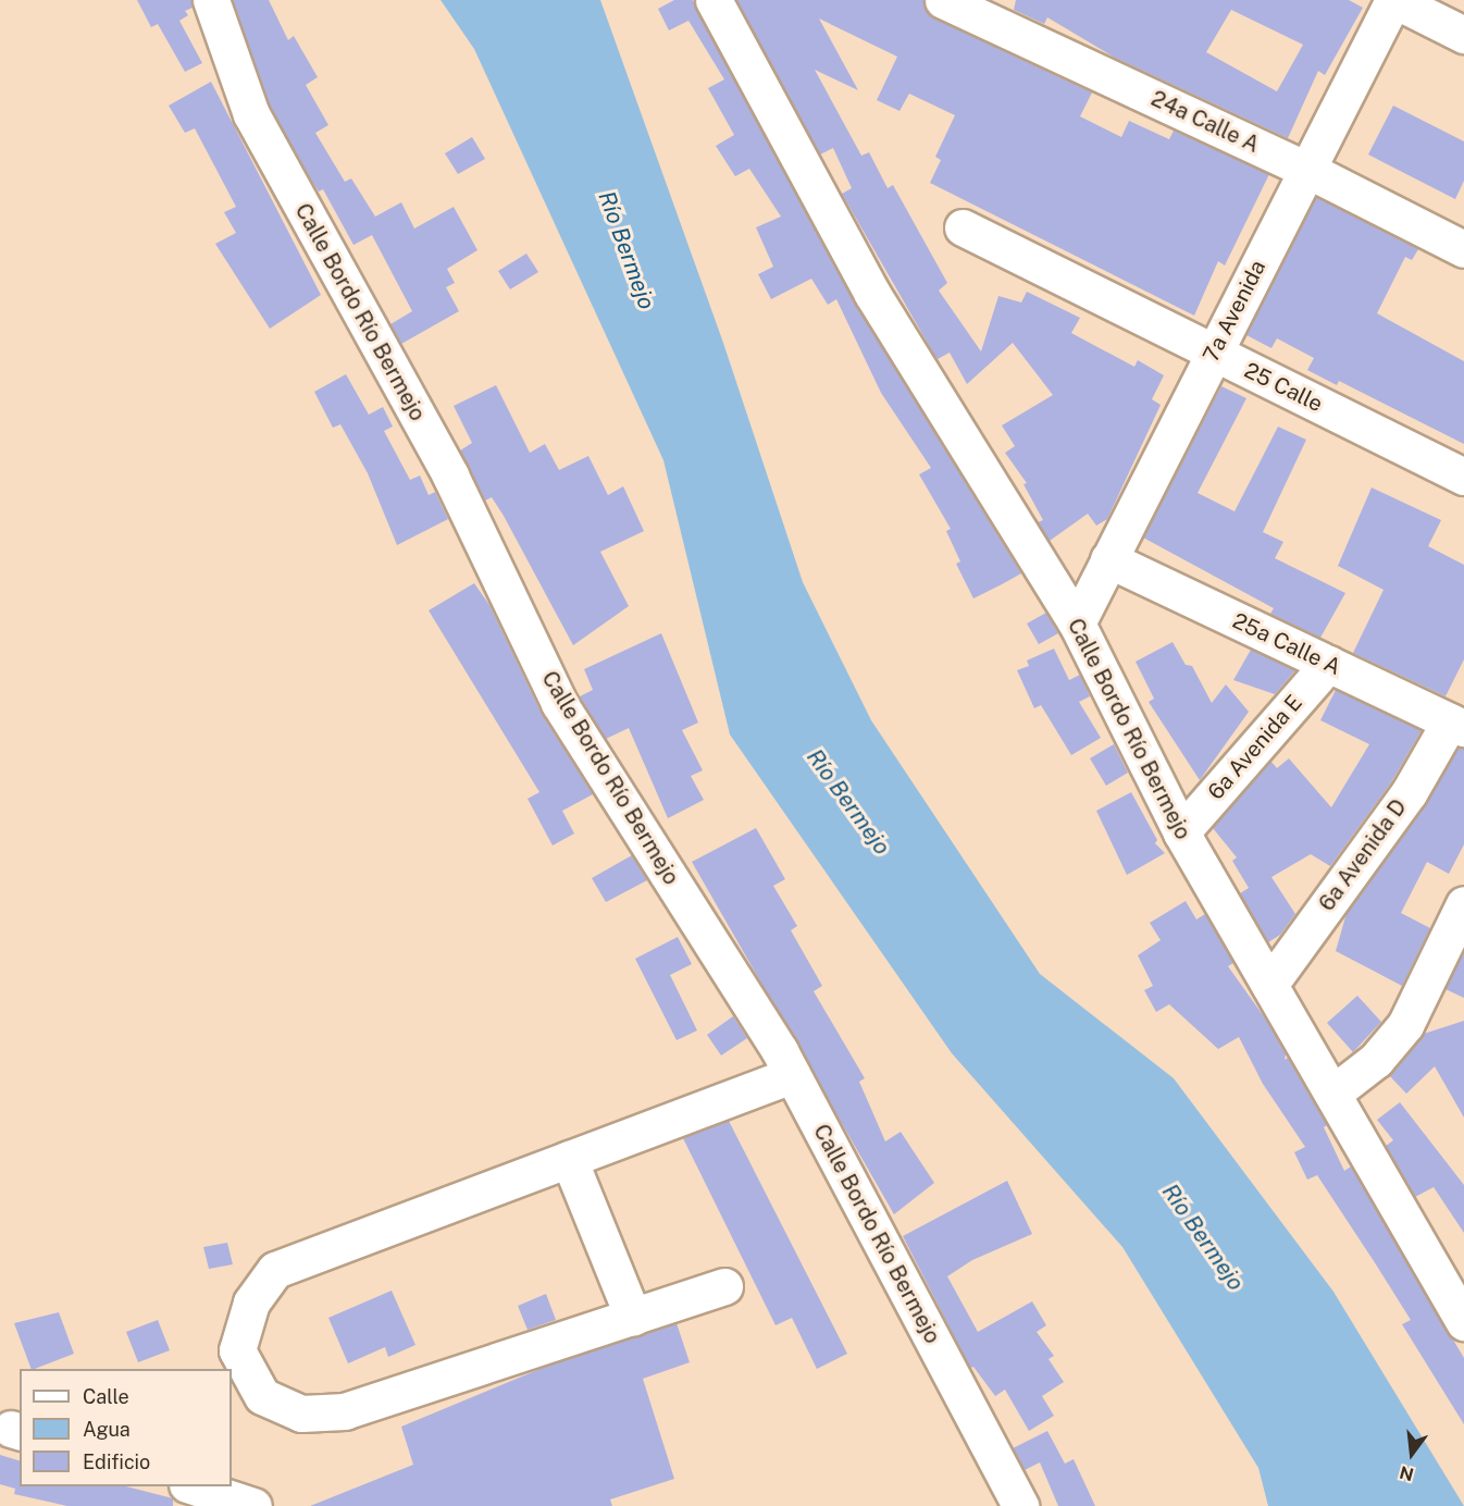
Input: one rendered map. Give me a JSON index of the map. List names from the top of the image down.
{
  "streets": {
    "street": [
      "24a Calle A",
      "7a Avenida",
      "Calle Bordo Río Bermejo",
      "25 Calle",
      "25a Calle A",
      "6a Avenida E",
      "6a Avenida D"
    ]
  },
  "crossings": [
    ["24a Calle A", "7a Avenida"],
    ["7a Avenida", "Calle Bordo Río Bermejo"],
    ["7a Avenida", "25 Calle"],
    ["7a Avenida", "25a Calle A"],
    ["Calle Bordo Río Bermejo", "6a Avenida E"],
    ["Calle Bordo Río Bermejo", "6a Avenida D"],
    ["25a Calle A", "6a Avenida E"],
    ["25a Calle A", "6a Avenida D"]
  ],
  "water": ["Río Bermejo"],
  "legend": ["Calle", "Agua", "Edificio"],
  "north": "bottom"
}
